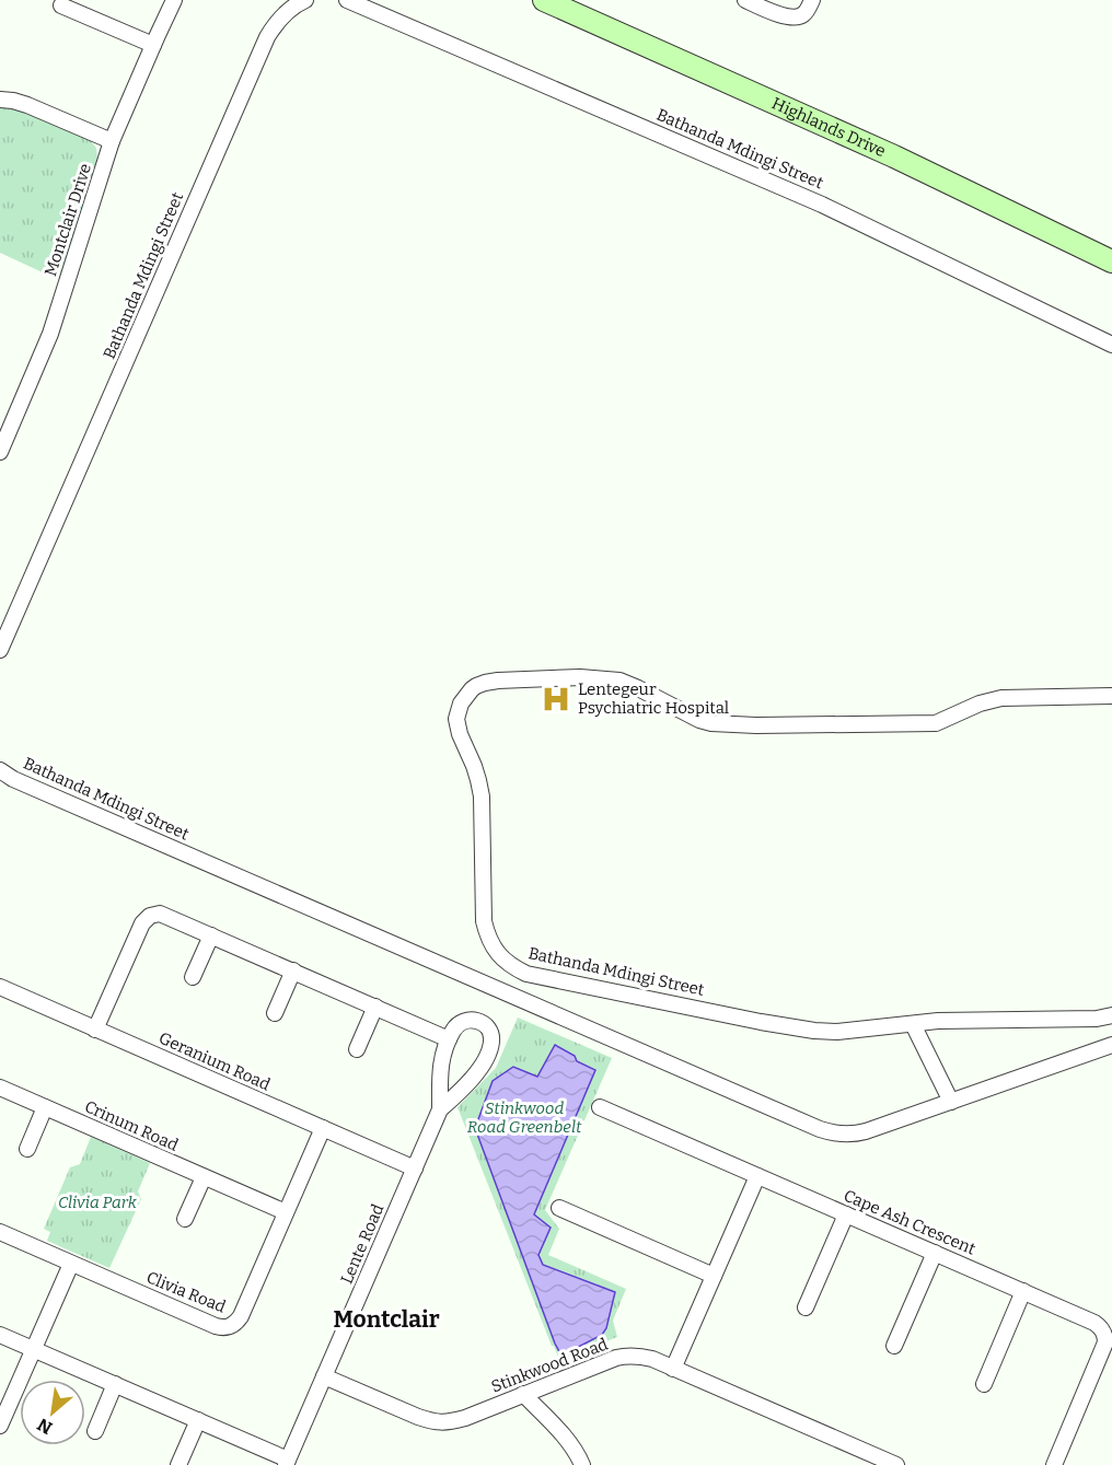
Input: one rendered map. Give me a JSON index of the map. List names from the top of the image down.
{
  "streets": {
    "main road": ["Highlands Drive"],
    "street": [
      "Bathanda Mdingi Street",
      "Montclair Drive",
      "Geranium Road",
      "Crinum Road",
      "Cape Ash Crescent",
      "Lente Road",
      "Clivia Road",
      "Stinkwood Road"
    ]
  },
  "crossings": [
    ["Geranium Road", "Lente Road"],
    ["Geranium Road", "Clivia Road"],
    ["Crinum Road", "Clivia Road"],
    ["Lente Road", "Stinkwood Road"]
  ],
  "districts": ["Montclair"],
  "parks": ["Stinkwood Road Greenbelt", "Clivia Park"],
  "places": {
    "hospital": ["Lentegeur Psychiatric Hospital"]
  },
  "north": "bottom left"
}
